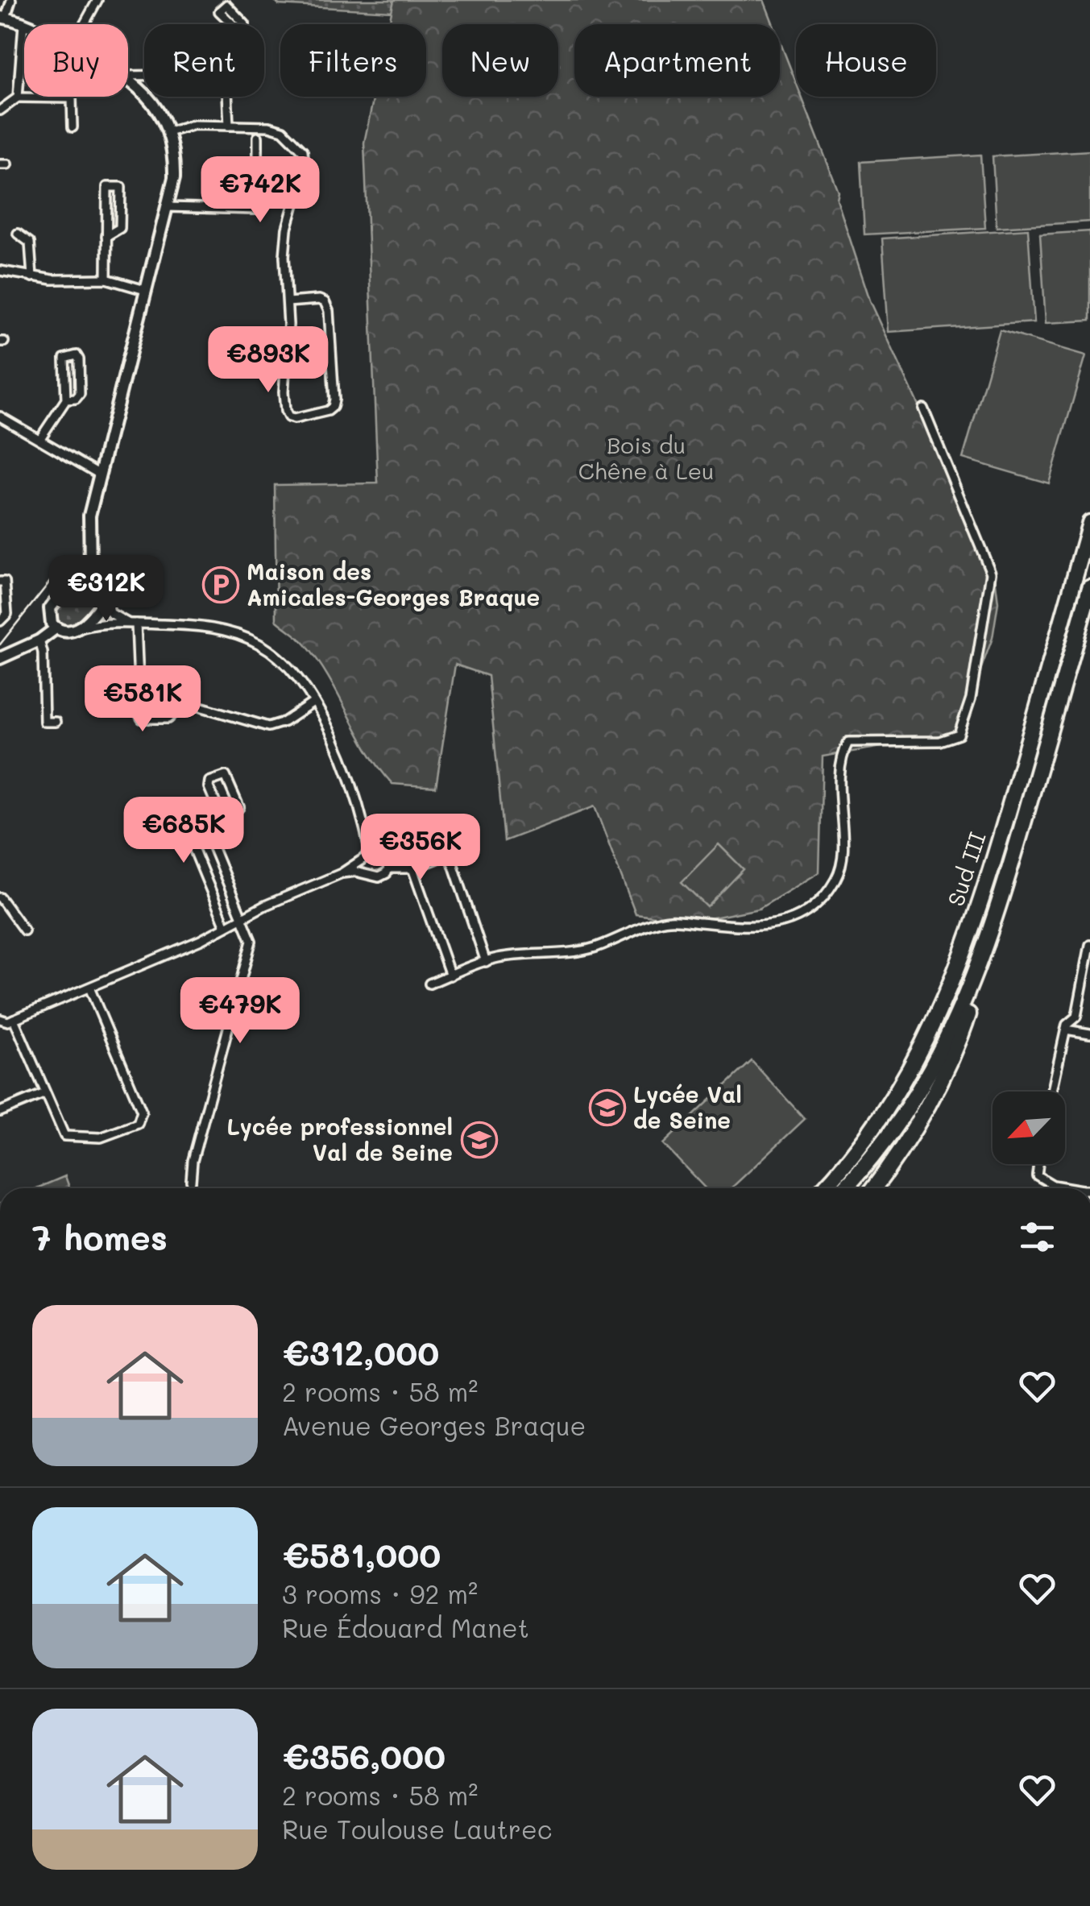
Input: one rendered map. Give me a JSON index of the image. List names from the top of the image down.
{
  "streets": {
    "highway": ["Sud III"]
  },
  "parks": ["Bois du Chêne à Leu"],
  "places": {
    "parking": ["Maison des Amicales-Georges Braque"],
    "school or university": ["Lycée Val de Seine", "Lycée professionnel Val de Seine"]
  },
  "north": "bottom left",
  "page": {
    "chip": [
      "Buy",
      "Rent",
      "Filters",
      "New",
      "Apartment",
      "House"
    ],
    "price": [
      "€742K",
      "€893K",
      "€312K",
      "€581K",
      "€685K",
      "€356K",
      "€479K"
    ],
    "heading": "7 homes",
    "list": [
      {
        "name": "€312,000",
        "note": "2 rooms · 58 m² · Avenue Georges Braque"
      },
      {
        "name": "€581,000",
        "note": "3 rooms · 92 m² · Rue Édouard Manet"
      },
      {
        "name": "€356,000",
        "note": "2 rooms · 58 m² · Rue Toulouse Lautrec"
      }
    ]
  }
}
